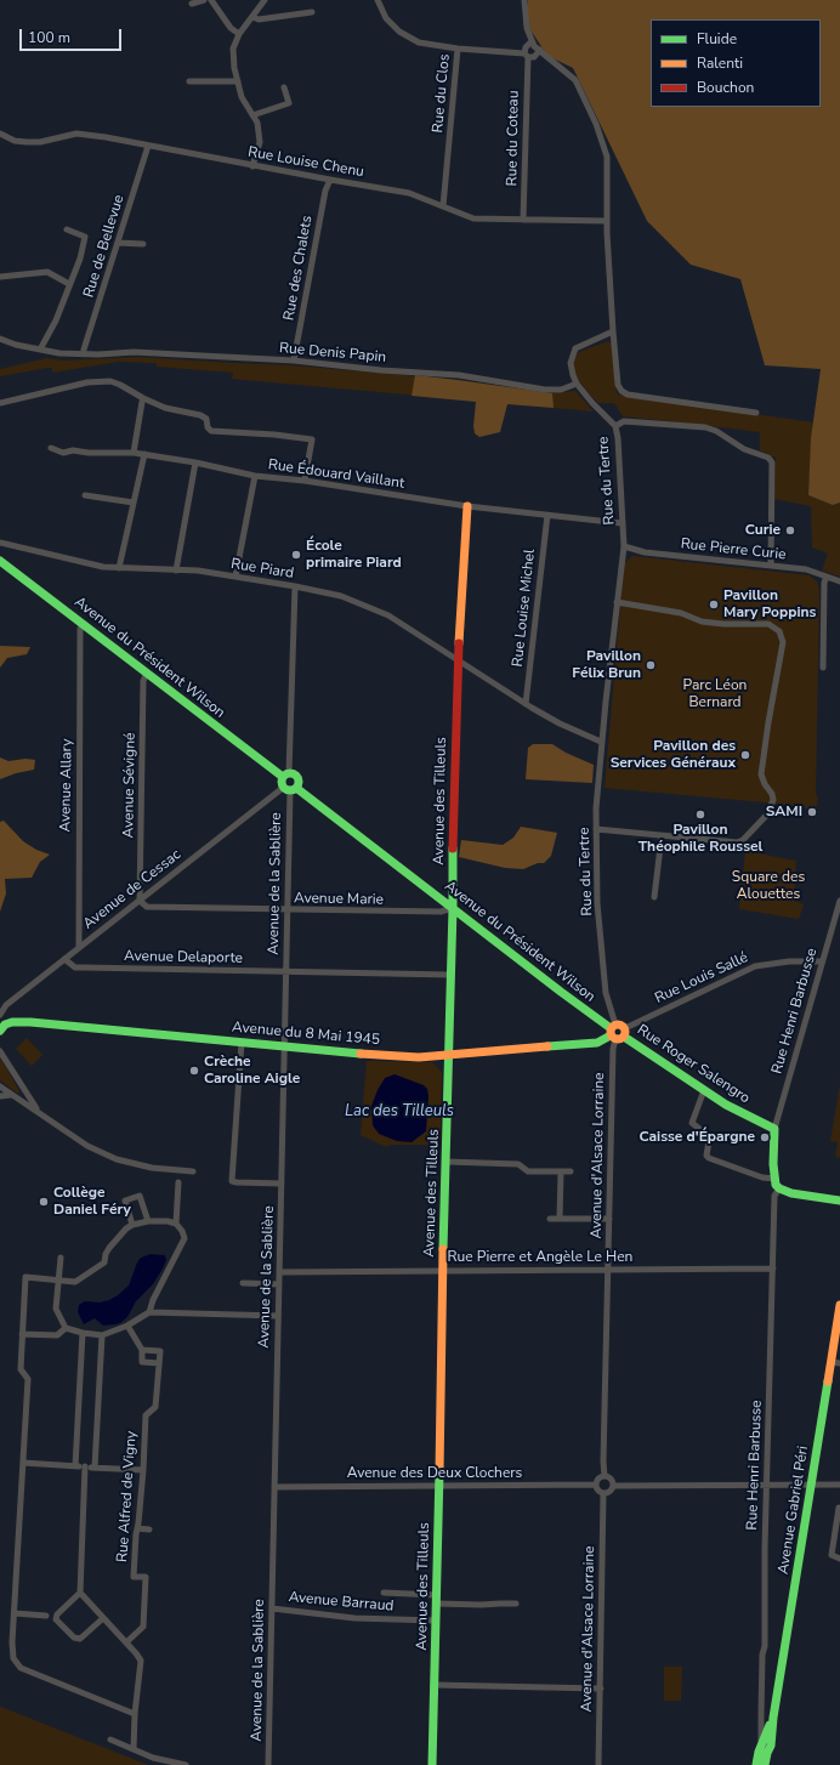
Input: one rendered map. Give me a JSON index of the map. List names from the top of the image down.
{
  "streets": {
    "street": [
      "Rue du Clos",
      "Rue du Coteau",
      "Rue Louise Chenu",
      "Rue de Bellevue",
      "Rue des Chalets",
      "Rue Denis Papin",
      "Rue Édouard Vaillant",
      "Rue du Tertre",
      "Rue Pierre Curie",
      "Rue Piard",
      "Rue Louise Michel",
      "Avenue du Président Wilson",
      "Avenue Allary",
      "Avenue Sévigné",
      "Avenue des Tilleuls",
      "Avenue de la Sablière",
      "Avenue de Cessac",
      "Avenue Marie",
      "Avenue Delaporte",
      "Rue Louis Sallé",
      "Rue Henri Barbusse",
      "Avenue du 8 Mai 1945",
      "Rue Roger Salengro",
      "Avenue d'Alsace Lorraine",
      "Rue Pierre et Angèle Le Hen",
      "Avenue des Deux Clochers",
      "Rue Alfred de Vigny",
      "Avenue Gabriel Péri",
      "Avenue Barraud"
    ]
  },
  "crossings": [
    ["Rue du Clos", "Rue du Coteau"],
    ["Rue du Clos", "Rue Louise Chenu"],
    ["Rue du Coteau", "Rue Louise Chenu"],
    ["Rue Louise Chenu", "Rue de Bellevue"],
    ["Rue Louise Chenu", "Rue des Chalets"],
    ["Rue de Bellevue", "Rue Denis Papin"],
    ["Rue des Chalets", "Rue Denis Papin"],
    ["Rue Denis Papin", "Rue du Tertre"],
    ["Rue Édouard Vaillant", "Rue du Tertre"],
    ["Rue Édouard Vaillant", "Rue Louise Michel"],
    ["Rue Édouard Vaillant", "Avenue des Tilleuls"],
    ["Rue du Tertre", "Rue Pierre Curie"],
    ["Rue du Tertre", "Rue Piard"],
    ["Rue du Tertre", "Avenue du Président Wilson"],
    ["Rue du Tertre", "Rue Louis Sallé"],
    ["Rue du Tertre", "Avenue du 8 Mai 1945"],
    ["Rue du Tertre", "Rue Roger Salengro"],
    ["Rue du Tertre", "Avenue d'Alsace Lorraine"],
    ["Rue Piard", "Rue Louise Michel"],
    ["Rue Piard", "Avenue des Tilleuls"],
    ["Avenue du Président Wilson", "Avenue Allary"],
    ["Avenue du Président Wilson", "Avenue Sévigné"],
    ["Avenue du Président Wilson", "Avenue des Tilleuls"],
    ["Avenue du Président Wilson", "Avenue de la Sablière"],
    ["Avenue du Président Wilson", "Avenue de Cessac"],
    ["Avenue du Président Wilson", "Avenue Marie"],
    ["Avenue du Président Wilson", "Rue Louis Sallé"],
    ["Avenue du Président Wilson", "Avenue du 8 Mai 1945"],
    ["Avenue du Président Wilson", "Rue Roger Salengro"],
    ["Avenue du Président Wilson", "Avenue d'Alsace Lorraine"],
    ["Avenue Allary", "Avenue de Cessac"],
    ["Avenue Sévigné", "Avenue de Cessac"],
    ["Avenue Sévigné", "Avenue Marie"],
    ["Avenue des Tilleuls", "Avenue Marie"],
    ["Avenue des Tilleuls", "Avenue Delaporte"],
    ["Avenue des Tilleuls", "Avenue du 8 Mai 1945"],
    ["Avenue des Tilleuls", "Rue Pierre et Angèle Le Hen"],
    ["Avenue des Tilleuls", "Avenue des Deux Clochers"],
    ["Avenue des Tilleuls", "Avenue Barraud"],
    ["Avenue de la Sablière", "Avenue de Cessac"],
    ["Avenue de la Sablière", "Avenue Marie"],
    ["Avenue de la Sablière", "Avenue Delaporte"],
    ["Avenue de la Sablière", "Avenue du 8 Mai 1945"],
    ["Avenue de la Sablière", "Rue Pierre et Angèle Le Hen"],
    ["Avenue de la Sablière", "Avenue des Deux Clochers"],
    ["Avenue de la Sablière", "Avenue Barraud"],
    ["Avenue de Cessac", "Avenue Marie"],
    ["Avenue de Cessac", "Avenue Delaporte"],
    ["Rue Louis Sallé", "Rue Henri Barbusse"],
    ["Rue Louis Sallé", "Avenue du 8 Mai 1945"],
    ["Rue Louis Sallé", "Rue Roger Salengro"],
    ["Rue Louis Sallé", "Avenue d'Alsace Lorraine"],
    ["Rue Henri Barbusse", "Rue Roger Salengro"],
    ["Rue Henri Barbusse", "Rue Pierre et Angèle Le Hen"],
    ["Rue Henri Barbusse", "Avenue Gabriel Péri"],
    ["Avenue du 8 Mai 1945", "Rue Roger Salengro"],
    ["Avenue du 8 Mai 1945", "Avenue d'Alsace Lorraine"],
    ["Rue Roger Salengro", "Avenue d'Alsace Lorraine"],
    ["Avenue d'Alsace Lorraine", "Rue Pierre et Angèle Le Hen"],
    ["Avenue d'Alsace Lorraine", "Avenue des Deux Clochers"]
  ],
  "water": ["Lac des Tilleuls"],
  "parks": ["Parc Léon Bernard", "Square des Alouettes"],
  "places": [
    "Curie",
    "École primaire Piard",
    "Pavillon Mary Poppins",
    "Pavillon Félix Brun",
    "Pavillon des Services Généraux",
    "SAMI",
    "Pavillon Théophile Roussel",
    "Crèche Caroline Aigle",
    "Caisse d'Épargne",
    "Collège Daniel Féry"
  ],
  "legend": ["Fluide", "Ralenti", "Bouchon"],
  "scale_bar": "100 m"
}
